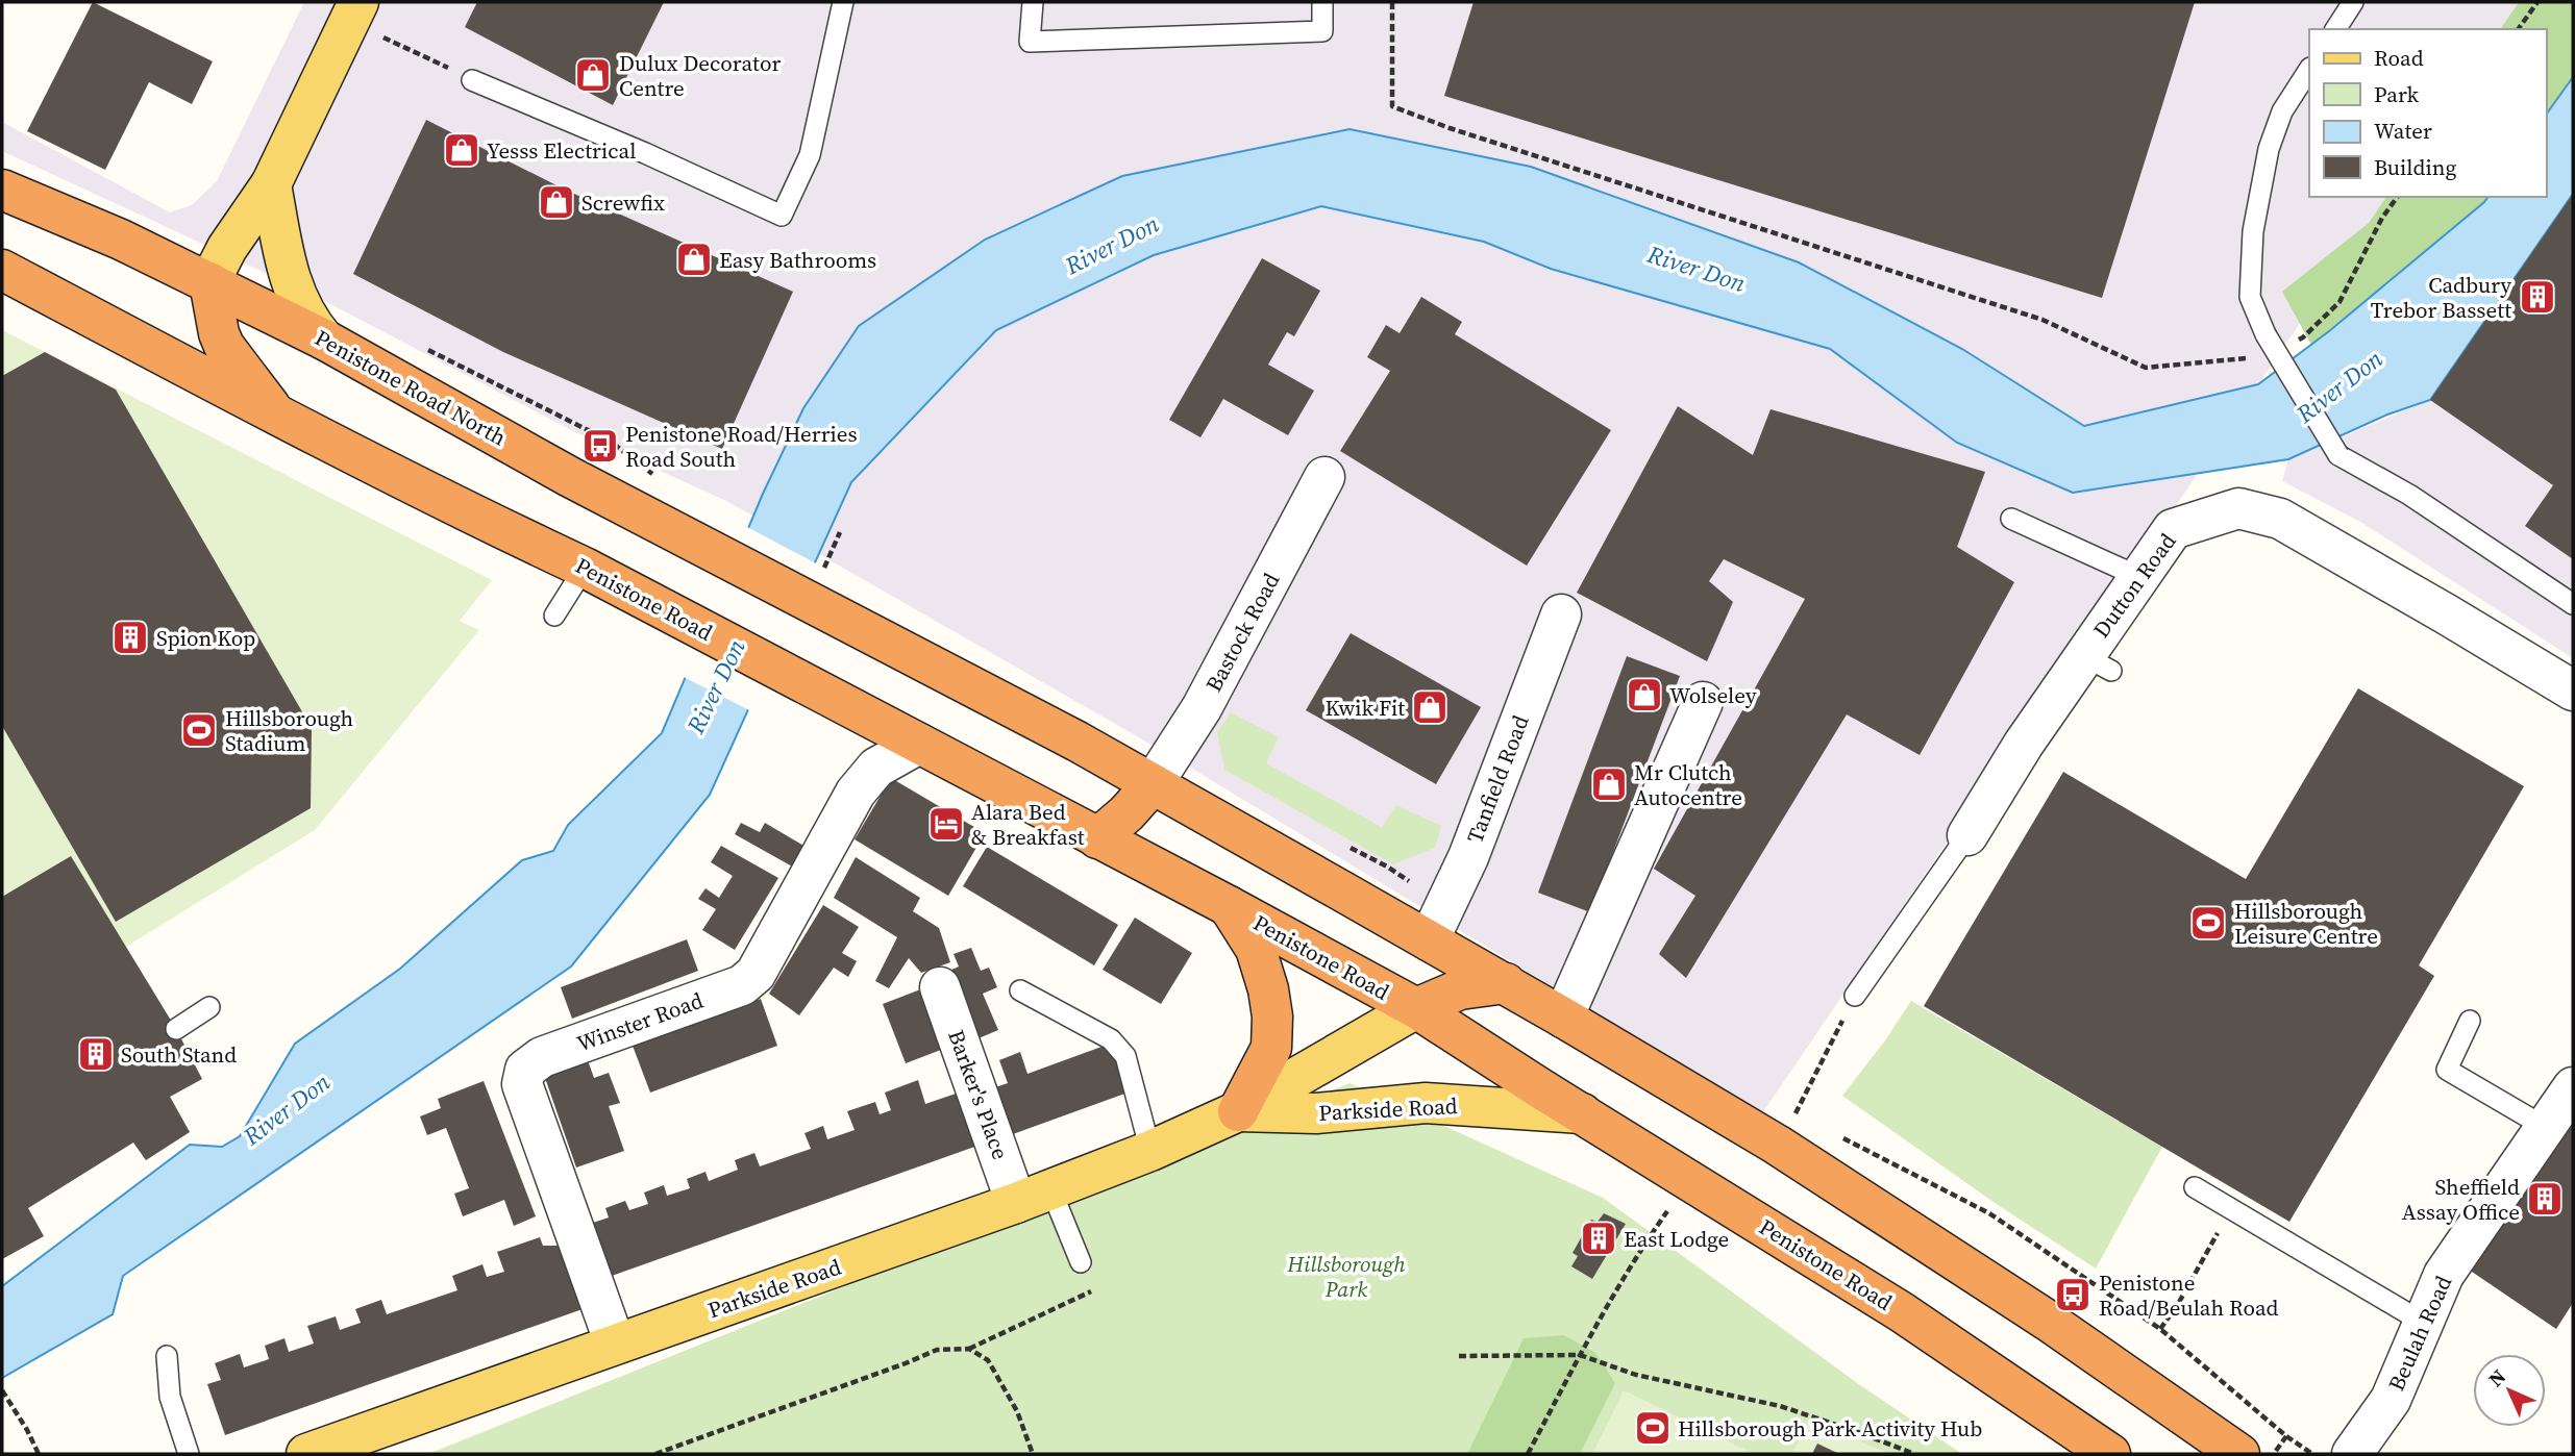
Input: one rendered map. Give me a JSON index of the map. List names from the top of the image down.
{
  "streets": {
    "highway": ["Penistone Road North", "Penistone Road"],
    "main road": ["Parkside Road"],
    "street": [
      "Dutton Road",
      "Bastock Road",
      "Tanfield Road",
      "Winster Road",
      "Barker's Place",
      "Beulah Road"
    ]
  },
  "crossings": [
    ["Penistone Road", "Winster Road"],
    ["Penistone Road", "Parkside Road"],
    ["Winster Road", "Parkside Road"],
    ["Barker's Place", "Parkside Road"]
  ],
  "water": ["River Don"],
  "parks": ["Hillsborough Park"],
  "places": {
    "shop": [
      "Dulux Decorator Centre",
      "Yesss Electrical",
      "Screwfix",
      "Easy Bathrooms",
      "Wolseley",
      "Kwik Fit",
      "Mr Clutch Autocentre"
    ],
    "building": [
      "Cadbury Trebor Bassett",
      "Spion Kop",
      "South Stand",
      "Sheffield Assay Office",
      "East Lodge"
    ],
    "bus stop": ["Penistone Road/Herries Road South", "Penistone Road/Beulah Road"],
    "sports": ["Hillsborough Stadium", "Hillsborough Leisure Centre", "Hillsborough Park Activity Hub"],
    "hotel": ["Alara Bed & Breakfast"]
  },
  "legend": [
    "Road",
    "Park",
    "Water",
    "Building"
  ],
  "north": "top left"
}
